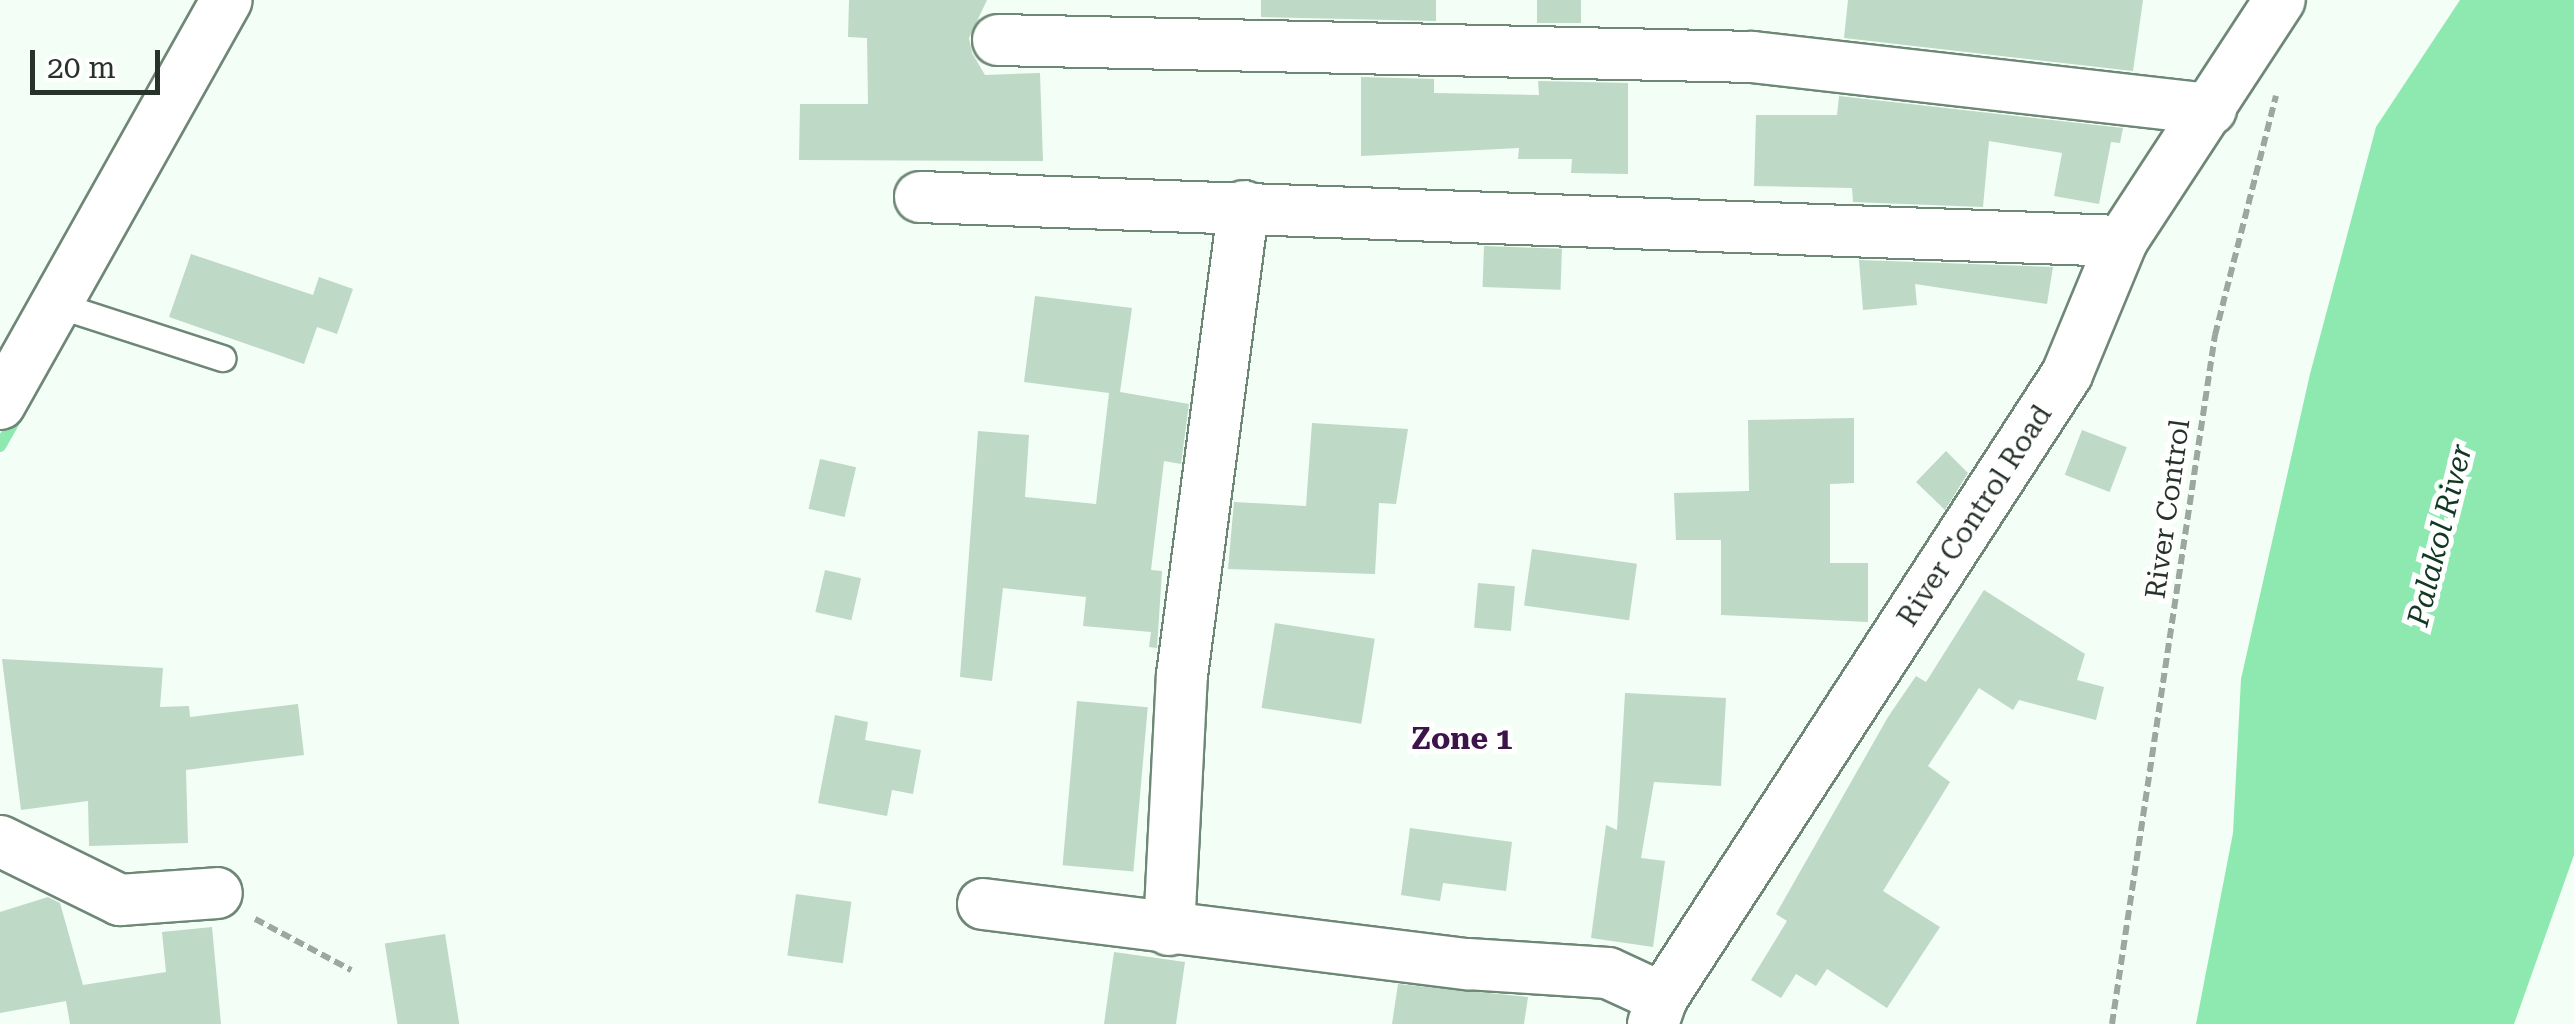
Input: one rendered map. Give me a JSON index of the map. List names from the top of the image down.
{
  "streets": {
    "street": ["River Control Road"],
    "path": ["River Control"]
  },
  "districts": ["Zone 1"],
  "water": ["Palakol River"],
  "scale_bar": "20 m"
}
